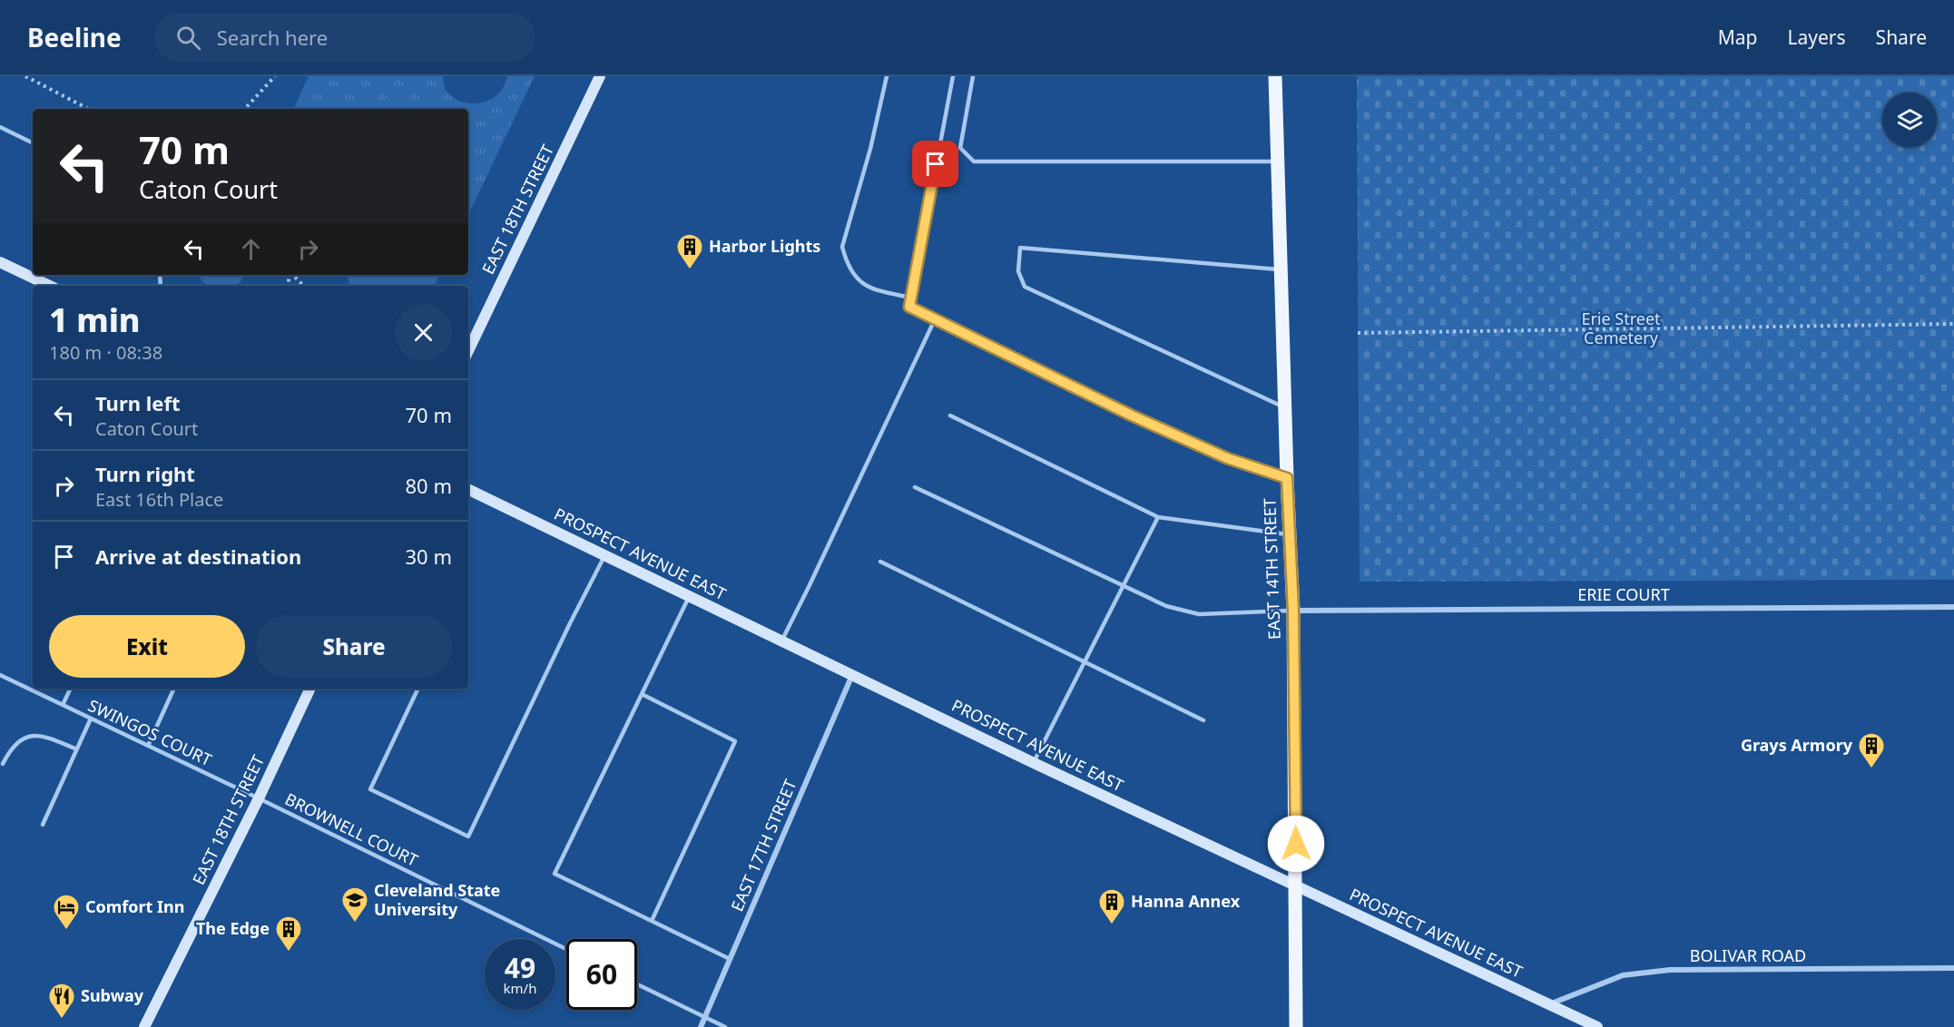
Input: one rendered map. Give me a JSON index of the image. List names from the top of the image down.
{
  "streets": {
    "main road": ["EAST 14TH STREET"],
    "street": [
      "EAST 18TH STREET",
      "PROSPECT AVENUE EAST",
      "ERIE COURT",
      "EAST 17TH STREET",
      "BOLIVAR ROAD"
    ],
    "lane": ["SWINGOS COURT", "BROWNELL COURT"]
  },
  "crossings": [
    ["EAST 18TH STREET", "SWINGOS COURT"],
    ["EAST 18TH STREET", "BROWNELL COURT"],
    ["PROSPECT AVENUE EAST", "EAST 14TH STREET"],
    ["PROSPECT AVENUE EAST", "EAST 17TH STREET"],
    ["PROSPECT AVENUE EAST", "BOLIVAR ROAD"],
    ["EAST 14TH STREET", "ERIE COURT"],
    ["SWINGOS COURT", "BROWNELL COURT"]
  ],
  "parks": ["Erie Street Cemetery"],
  "places": {
    "building": [
      "Harbor Lights",
      "Grays Armory",
      "Hanna Annex",
      "The Edge"
    ],
    "school or university": ["Cleveland State University"],
    "hotel": ["Comfort Inn"],
    "restaurant": ["Subway"]
  },
  "page": {
    "header": "Beeline",
    "search": "Search here",
    "nav": ["Map", "Layers", "Share"],
    "turn": ["70 m", "Caton Court"],
    "heading": ["1 min", "180 m · 08:38"],
    "list": [
      {
        "name": "Turn left",
        "note": "Caton Court",
        "value": "70 m"
      },
      {
        "name": "Turn right",
        "note": "East 16th Place",
        "value": "80 m"
      },
      {
        "name": "Arrive at destination",
        "value": "30 m"
      }
    ],
    "buttons": ["Exit", "Share"],
    "speed": "49 km/h",
    "limit": "60"
  }
}
